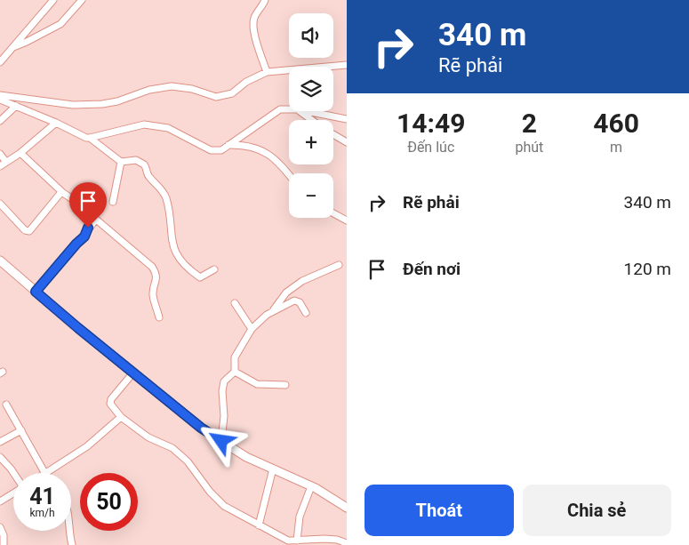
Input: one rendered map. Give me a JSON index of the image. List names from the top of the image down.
{
  "page": {
    "turn": ["340 m", "Rẽ phải"],
    "map_buttons": ["+", "−"],
    "eta": [
      "14:49",
      "Đến lúc",
      "2",
      "phút",
      "460",
      "m"
    ],
    "list": [
      {
        "name": "Rẽ phải",
        "value": "340 m"
      },
      {
        "name": "Đến nơi",
        "value": "120 m"
      }
    ],
    "speed": "41 km/h",
    "limit": "50",
    "buttons": ["Thoát", "Chia sẻ"]
  }
}
